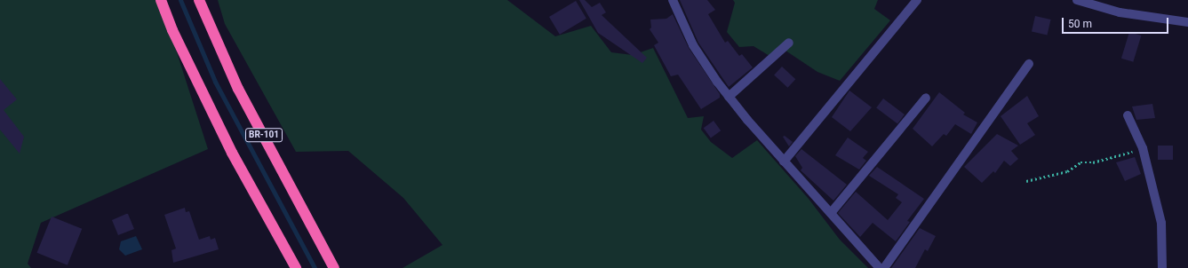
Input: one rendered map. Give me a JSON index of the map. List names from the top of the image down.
{
  "streets": {
    "highway": ["BR-101"]
  },
  "scale_bar": "50 m"
}
